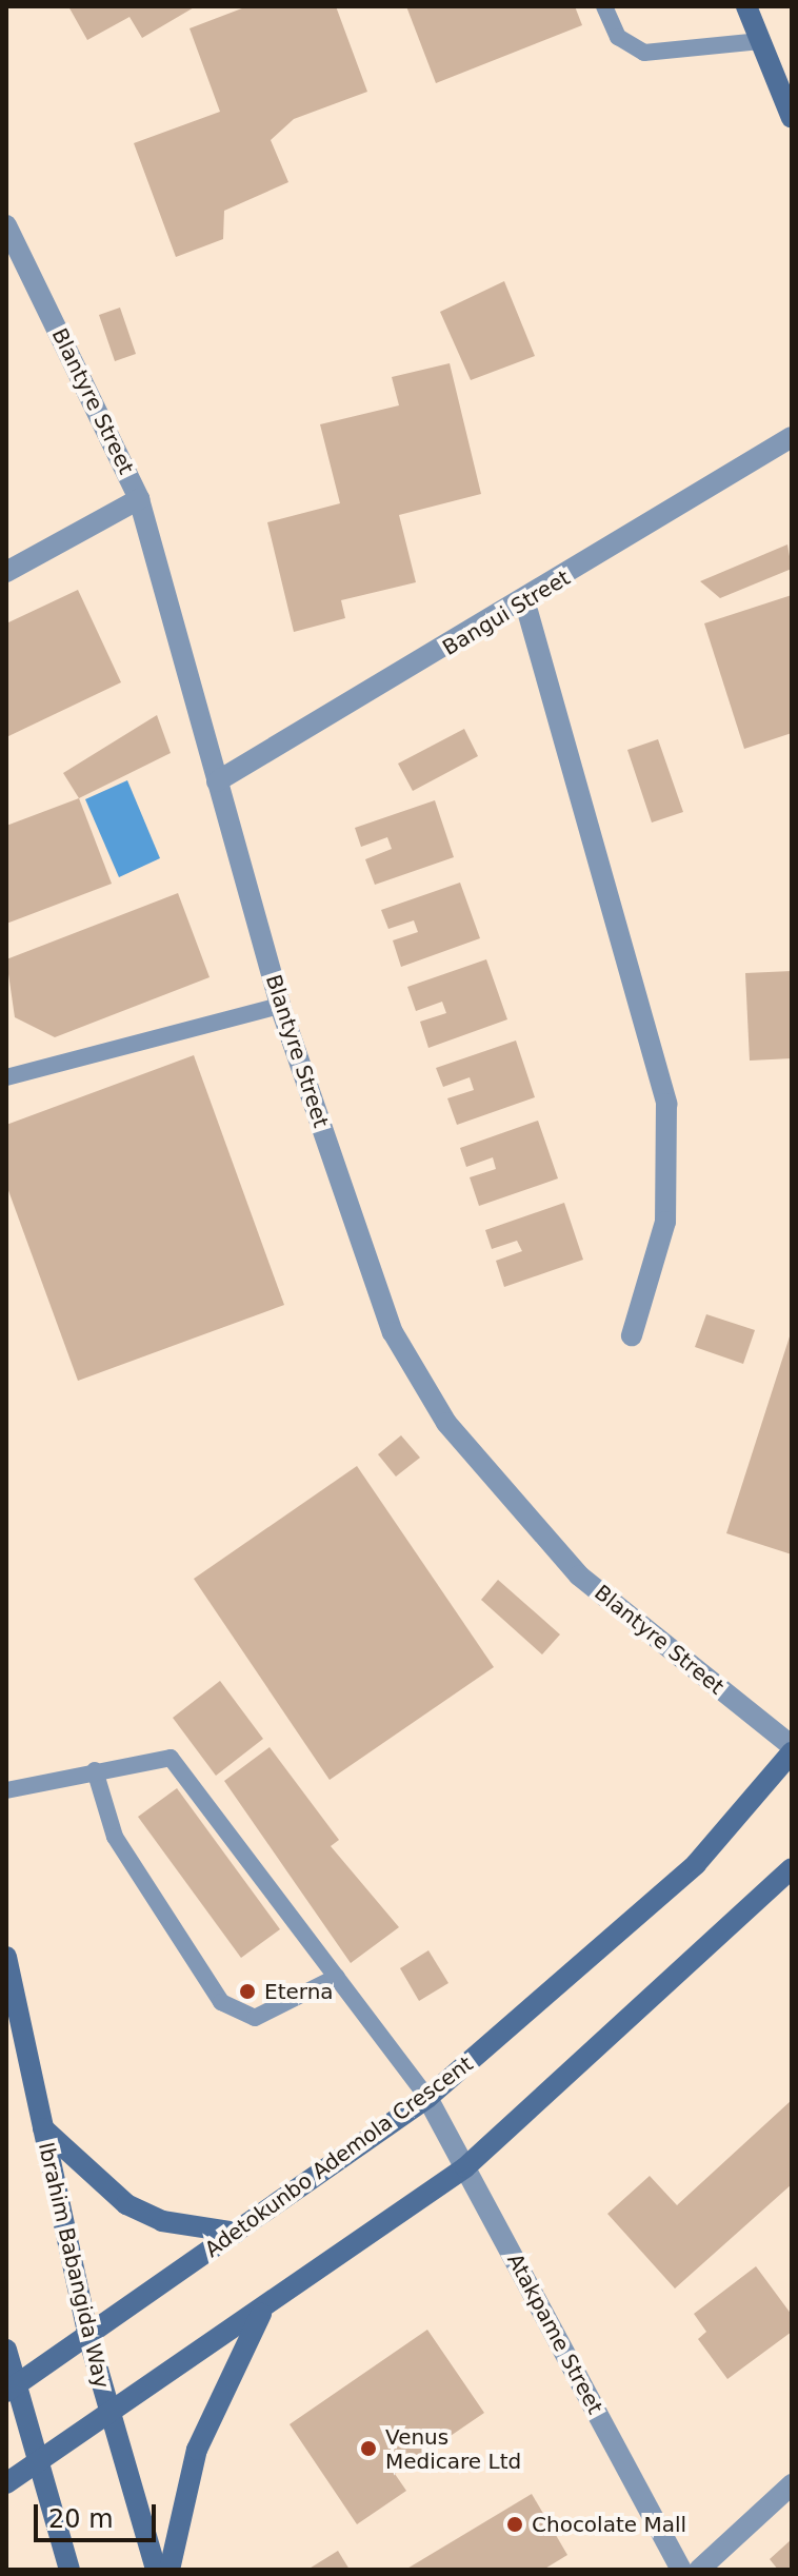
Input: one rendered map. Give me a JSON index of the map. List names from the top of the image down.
{
  "streets": {
    "main road": ["Adetokunbo Ademola Crescent", "Ibrahim Babangida Way"],
    "street": ["Blantyre Street", "Bangui Street", "Atakpame Street"]
  },
  "crossings": [
    ["Blantyre Street", "Bangui Street"],
    ["Blantyre Street", "Adetokunbo Ademola Crescent"],
    ["Adetokunbo Ademola Crescent", "Ibrahim Babangida Way"],
    ["Adetokunbo Ademola Crescent", "Atakpame Street"]
  ],
  "places": ["Eterna", "Venus Medicare Ltd", "Chocolate Mall"],
  "scale_bar": "20 m"
}
